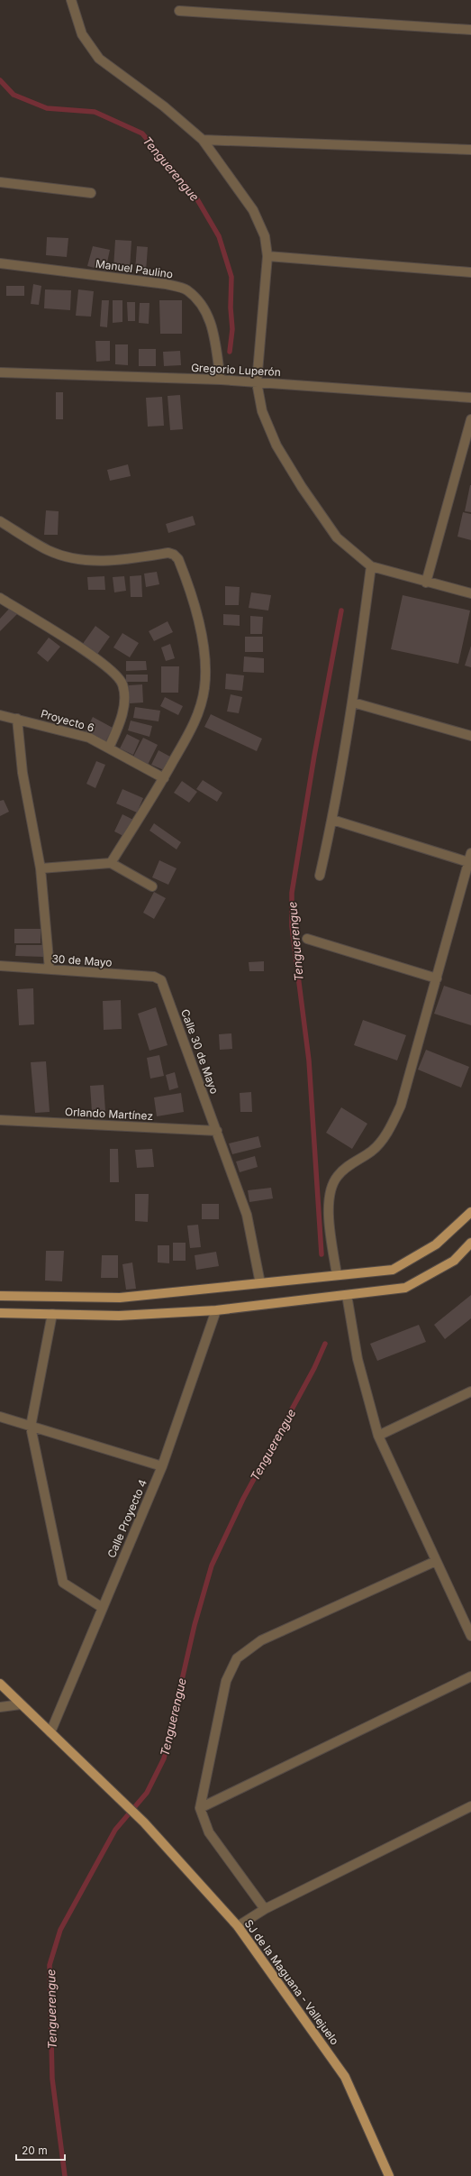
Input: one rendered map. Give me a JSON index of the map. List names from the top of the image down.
{
  "streets": {
    "main road": ["SJ de la Maguana - Vallejuelo"],
    "street": [
      "Manuel Paulino",
      "Gregorio Luperón",
      "Proyecto 6",
      "30 de Mayo",
      "Calle 30 de Mayo",
      "Orlando Martínez",
      "Calle Proyecto 4"
    ]
  },
  "crossings": [
    ["Manuel Paulino", "Gregorio Luperón"],
    ["30 de Mayo", "Calle 30 de Mayo"],
    ["Calle 30 de Mayo", "Orlando Martínez"],
    ["Calle Proyecto 4", "SJ de la Maguana - Vallejuelo"]
  ],
  "water": ["Tenguerengue"],
  "scale_bar": "20 m"
}
